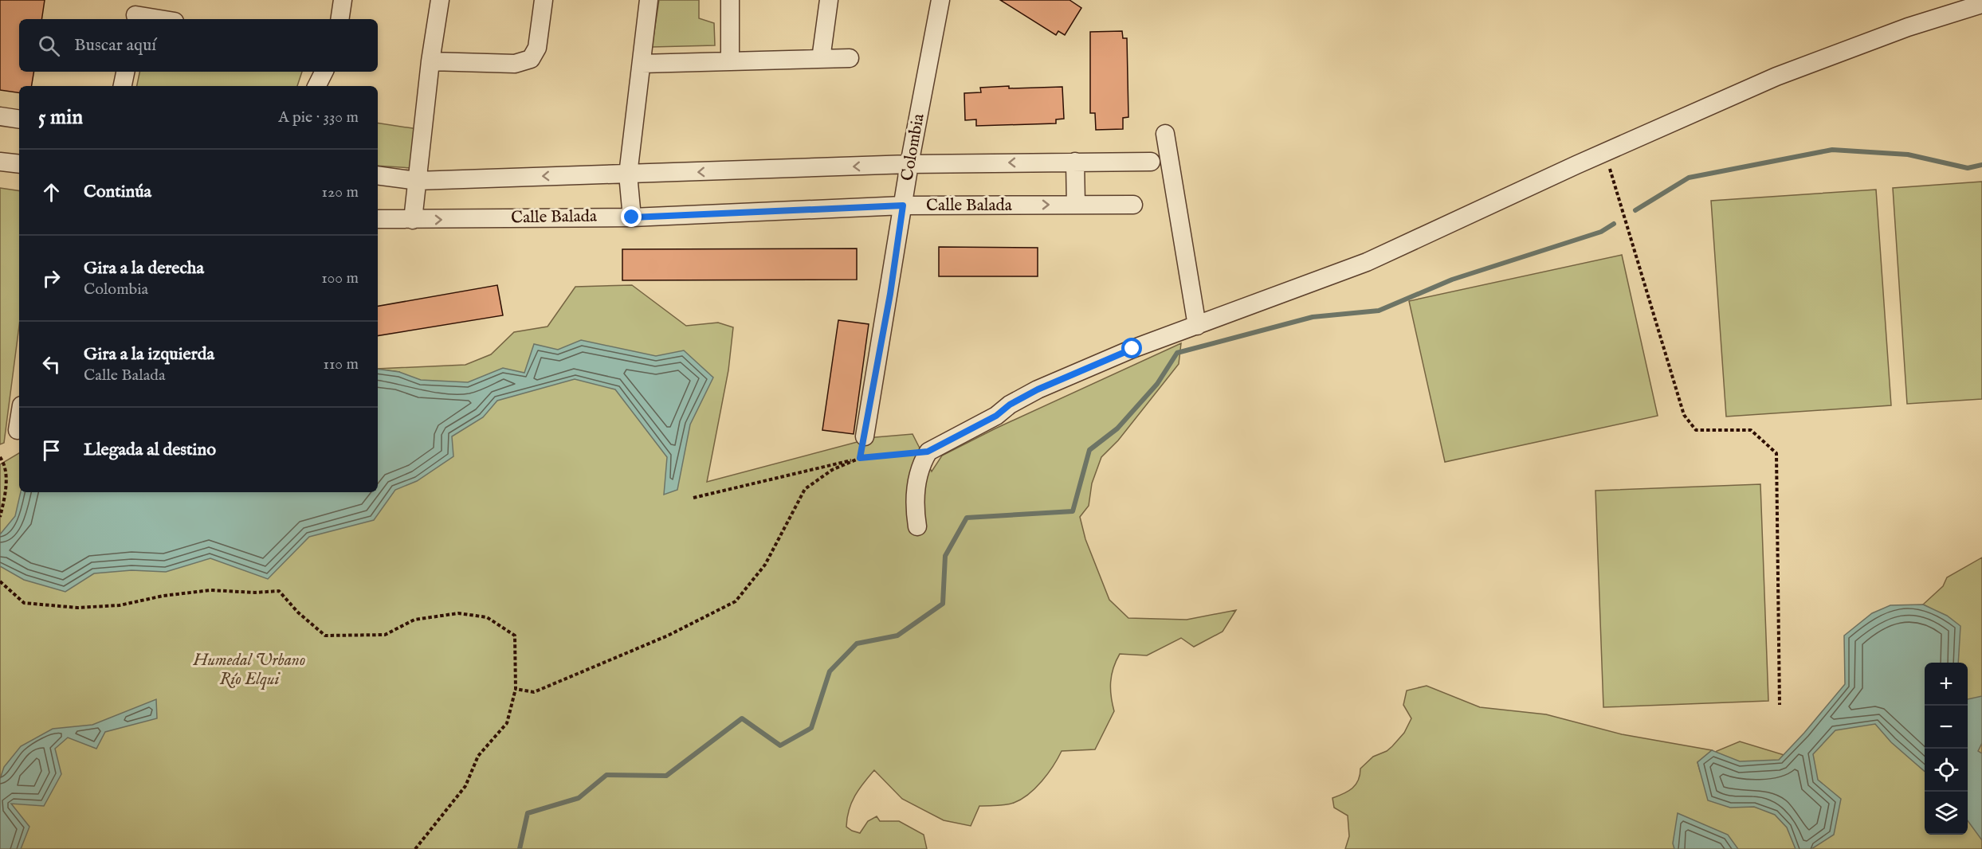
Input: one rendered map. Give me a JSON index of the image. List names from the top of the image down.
{
  "streets": {
    "street": ["Colombia", "Calle Balada"]
  },
  "crossings": [
    ["Colombia", "Calle Balada"]
  ],
  "parks": ["Humedal Urbano Río Elqui"],
  "page": {
    "search": "Buscar aquí",
    "heading": ["5 min", "A pie · 330 m"],
    "list": [
      ["Continúa", "120 m"],
      ["Gira a la derecha", "Colombia", "100 m"],
      ["Gira a la izquierda", "Calle Balada", "110 m"],
      "Llegada al destino"
    ],
    "map_buttons": ["+", "−"]
  }
}
